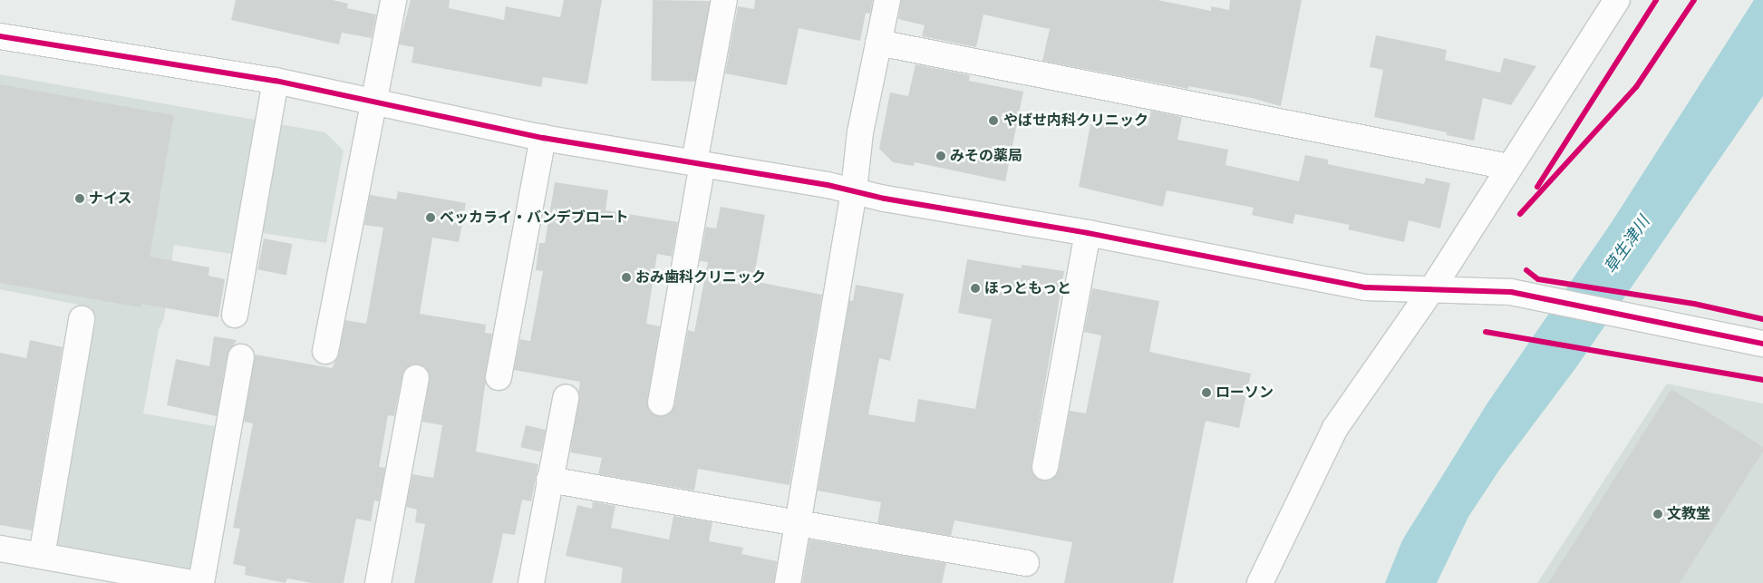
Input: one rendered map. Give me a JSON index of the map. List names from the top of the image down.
{
  "water": ["草生津川"],
  "places": [
    "やばせ内科クリニック",
    "みその薬局",
    "ナイス",
    "ベッカライ・バンデブロート",
    "おみ歯科クリニック",
    "ほっともっと",
    "ローソン",
    "文教堂"
  ]
}
